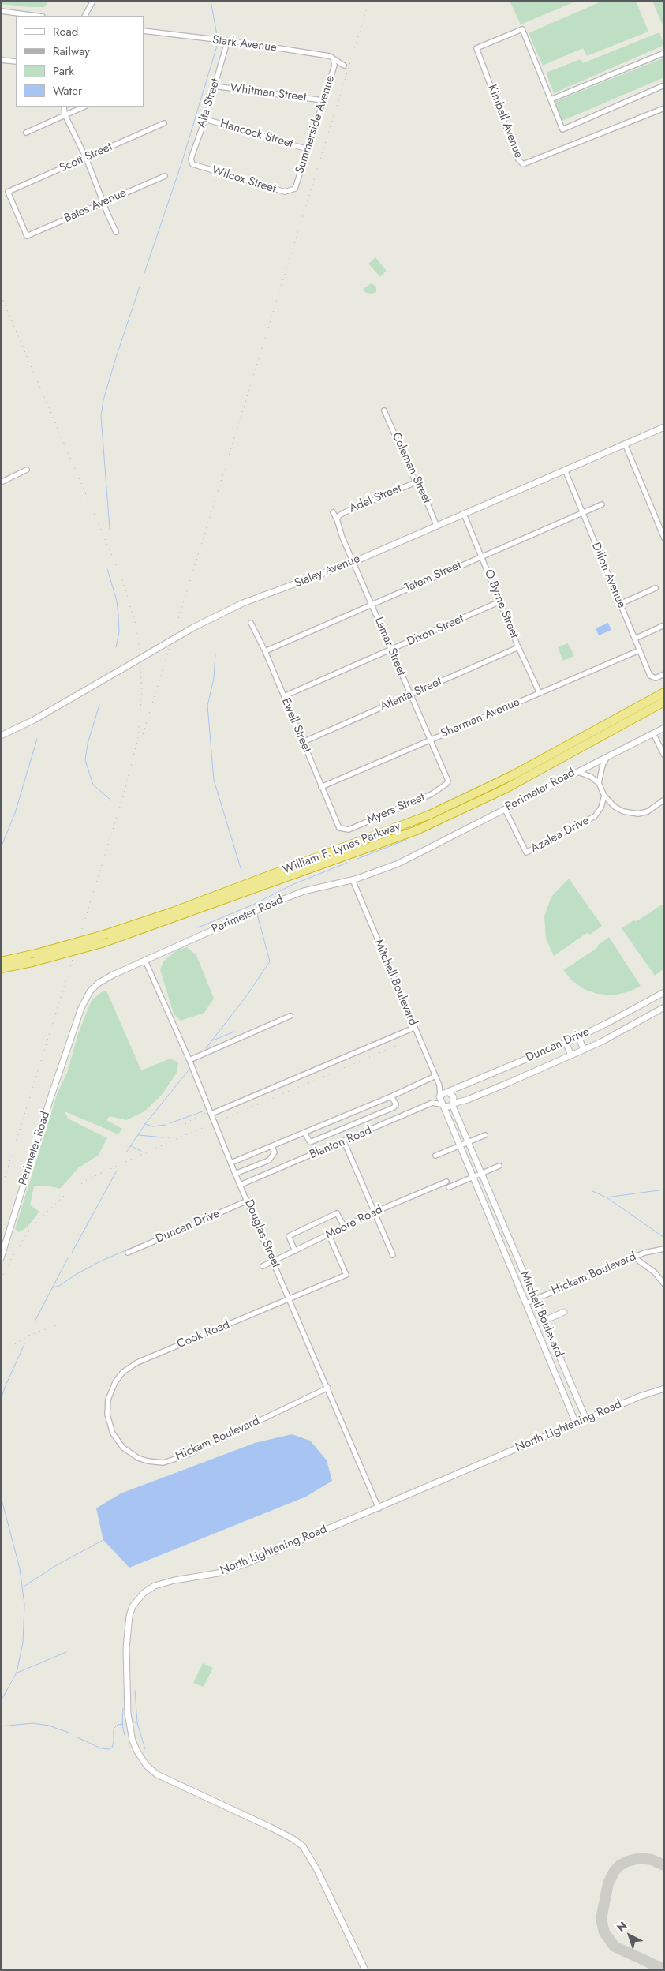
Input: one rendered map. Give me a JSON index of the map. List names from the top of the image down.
{
  "streets": {
    "highway": ["William F. Lynes Parkway"],
    "street": [
      "Stark Avenue",
      "Whitman Street",
      "Alta Street",
      "Kimball Avenue",
      "Summerside Avenue",
      "Hancock Street",
      "Scott Street",
      "Wilcox Street",
      "Bates Avenue",
      "Coleman Street",
      "Adel Street",
      "Staley Avenue",
      "Dillon Avenue",
      "Tatem Street",
      "O'Byrne Street",
      "Dixon Street",
      "Lamar Street",
      "Atlanta Street",
      "Sherman Avenue",
      "Ewell Street",
      "Perimeter Road",
      "Myers Street",
      "Azalea Drive",
      "Mitchell Boulevard",
      "Duncan Drive",
      "Blanton Road",
      "Moore Road",
      "Douglas Street",
      "Hickam Boulevard",
      "Cook Road",
      "North Lightening Road"
    ]
  },
  "crossings": [
    ["Stark Avenue", "Alta Street"],
    ["Stark Avenue", "Summerside Avenue"],
    ["Whitman Street", "Alta Street"],
    ["Whitman Street", "Summerside Avenue"],
    ["Alta Street", "Hancock Street"],
    ["Alta Street", "Wilcox Street"],
    ["Summerside Avenue", "Hancock Street"],
    ["Summerside Avenue", "Wilcox Street"],
    ["Scott Street", "Bates Avenue"],
    ["Coleman Street", "Adel Street"],
    ["Coleman Street", "Staley Avenue"],
    ["Adel Street", "Lamar Street"],
    ["Staley Avenue", "Dillon Avenue"],
    ["Staley Avenue", "O'Byrne Street"],
    ["Staley Avenue", "Lamar Street"],
    ["Dillon Avenue", "Tatem Street"],
    ["Dillon Avenue", "Sherman Avenue"],
    ["Tatem Street", "O'Byrne Street"],
    ["Tatem Street", "Lamar Street"],
    ["Tatem Street", "Ewell Street"],
    ["O'Byrne Street", "Dixon Street"],
    ["O'Byrne Street", "Atlanta Street"],
    ["O'Byrne Street", "Sherman Avenue"],
    ["Dixon Street", "Lamar Street"],
    ["Dixon Street", "Ewell Street"],
    ["Lamar Street", "Atlanta Street"],
    ["Lamar Street", "Sherman Avenue"],
    ["Lamar Street", "Myers Street"],
    ["Atlanta Street", "Ewell Street"],
    ["Sherman Avenue", "Ewell Street"],
    ["Ewell Street", "Myers Street"],
    ["Perimeter Road", "Azalea Drive"],
    ["Perimeter Road", "Mitchell Boulevard"],
    ["Perimeter Road", "Douglas Street"],
    ["Mitchell Boulevard", "Duncan Drive"],
    ["Mitchell Boulevard", "Blanton Road"],
    ["Mitchell Boulevard", "Hickam Boulevard"],
    ["Mitchell Boulevard", "North Lightening Road"],
    ["Duncan Drive", "Blanton Road"],
    ["Duncan Drive", "Douglas Street"],
    ["Blanton Road", "Douglas Street"],
    ["Moore Road", "Douglas Street"],
    ["Moore Road", "Cook Road"],
    ["Douglas Street", "Hickam Boulevard"],
    ["Douglas Street", "Cook Road"],
    ["Douglas Street", "North Lightening Road"],
    ["Hickam Boulevard", "Cook Road"]
  ],
  "legend": [
    "Road",
    "Railway",
    "Park",
    "Water"
  ],
  "north": "top left"
}
